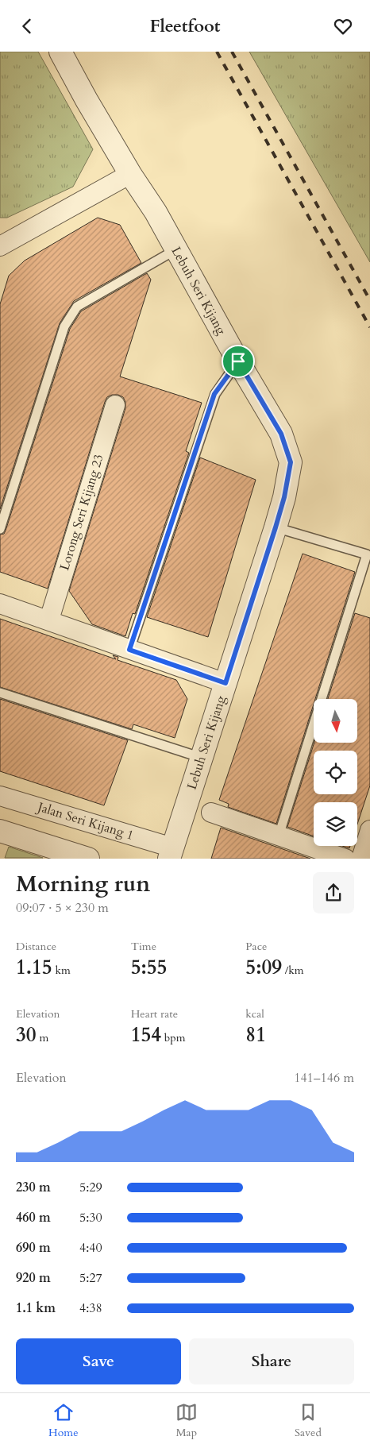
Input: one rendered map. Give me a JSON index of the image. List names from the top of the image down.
{
  "streets": {
    "street": ["Lebuh Seri Kijang", "Lorong Seri Kijang 23", "Jalan Seri Kijang 1"]
  },
  "crossings": [
    ["Lebuh Seri Kijang", "Jalan Seri Kijang 1"]
  ],
  "north": "bottom",
  "page": {
    "header": "Fleetfoot",
    "heading": ["Morning run", "09:07 · 5 × 230 m"],
    "stats": [
      ["Distance", "1.15 km"],
      ["Time", "5:55"],
      ["Pace", "5:09 /km"],
      ["Elevation", "30 m"],
      ["Heart rate", "154 bpm"],
      ["kcal", "81"]
    ],
    "chart": ["Elevation", "141–146 m"],
    "list": [
      {
        "name": "230 m",
        "note": "5:29"
      },
      {
        "name": "460 m",
        "note": "5:30"
      },
      {
        "name": "690 m",
        "note": "4:40"
      },
      {
        "name": "920 m",
        "note": "5:27"
      },
      {
        "name": "1.1 km",
        "note": "4:38"
      }
    ],
    "buttons": ["Save", "Share"],
    "tabs": ["Home", "Map", "Saved"]
  }
}
